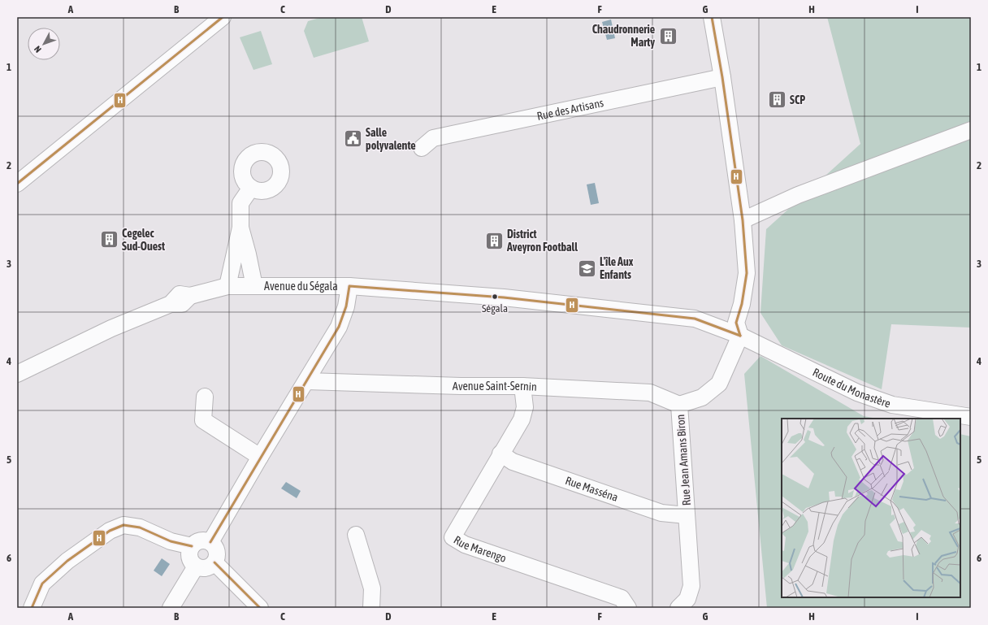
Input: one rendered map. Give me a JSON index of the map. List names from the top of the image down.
{
  "streets": {
    "street": [
      "Rue des Artisans",
      "Avenue du Ségala",
      "Avenue Saint-Sernin",
      "Route du Monastère",
      "Rue Jean Amans Biron",
      "Rue Masséna",
      "Rue Marengo"
    ]
  },
  "crossings": [
    ["Avenue du Ségala", "Route du Monastère"],
    ["Avenue du Ségala", "Rue Jean Amans Biron"],
    ["Avenue Saint-Sernin", "Rue Jean Amans Biron"],
    ["Avenue Saint-Sernin", "Rue Marengo"],
    ["Route du Monastère", "Rue Jean Amans Biron"],
    ["Rue Jean Amans Biron", "Rue Masséna"],
    ["Rue Masséna", "Rue Marengo"]
  ],
  "places": {
    "building": [
      "Chaudronnerie Marty",
      "SCP",
      "Cegelec Sud-Ouest",
      "District Aveyron Football"
    ],
    "public building": ["Salle polyvalente"],
    "school or university": ["L'île Aux Enfants"],
    "other": ["Ségala"]
  },
  "lines": ["transit line H"],
  "north": "bottom left",
  "grid": {
    "columns": [
      "A",
      "B",
      "C",
      "D",
      "E",
      "F",
      "G",
      "H",
      "I"
    ],
    "rows": [
      "1",
      "2",
      "3",
      "4",
      "5",
      "6"
    ]
  }
}
